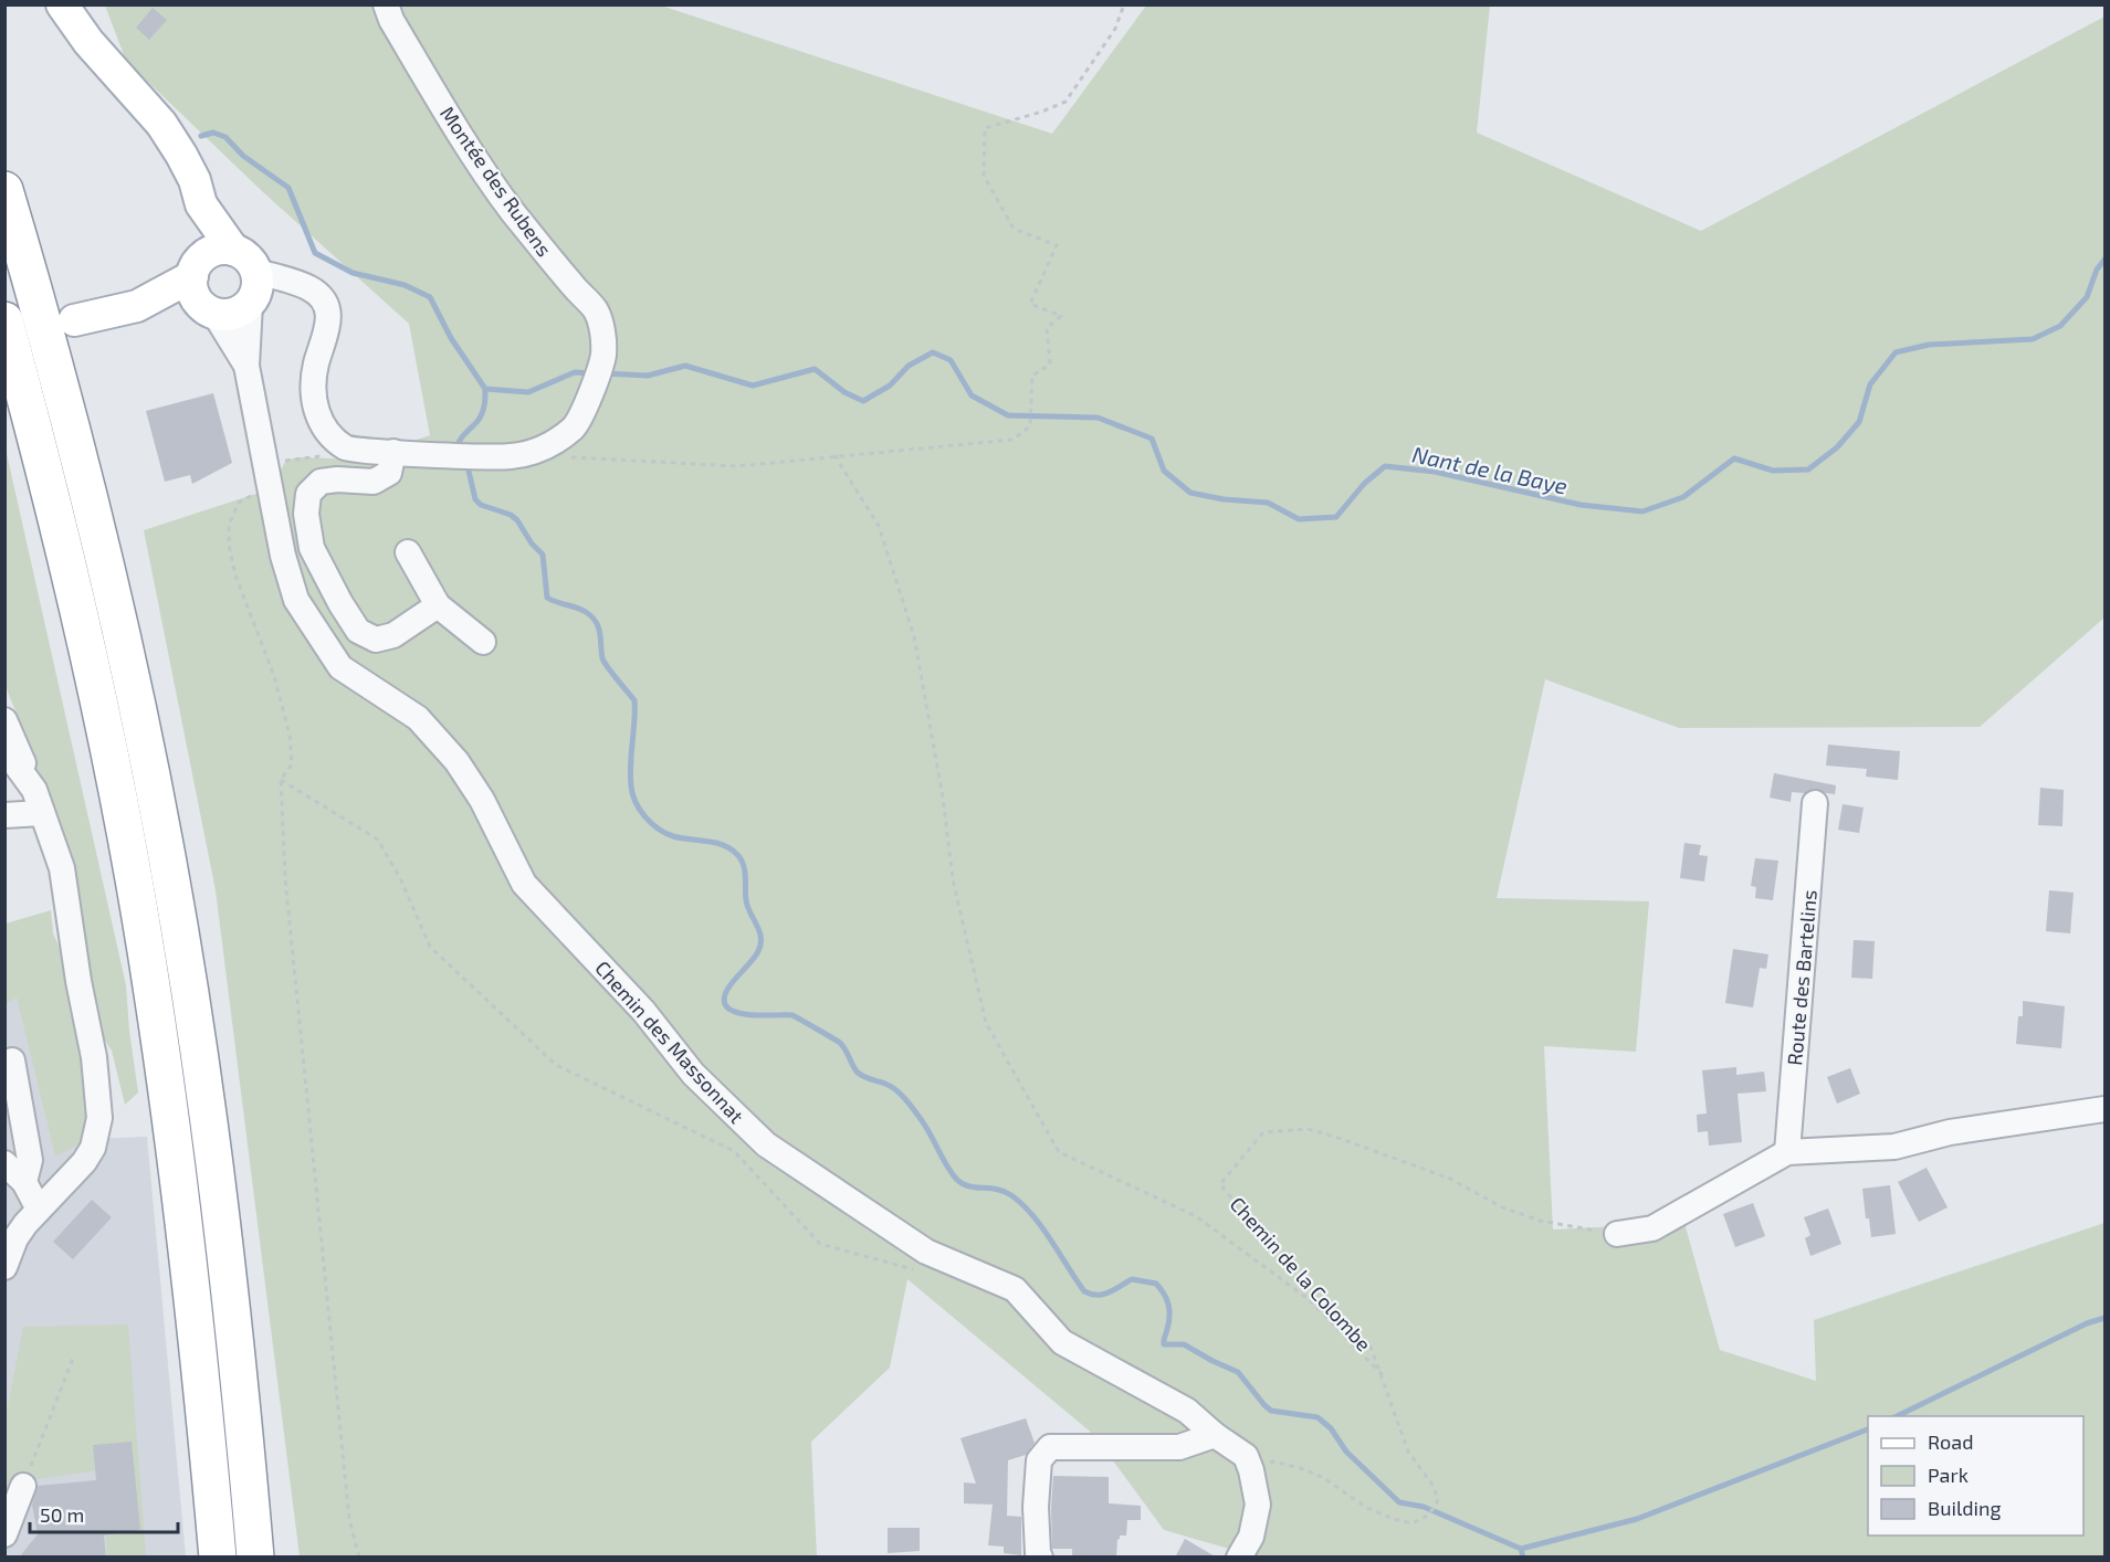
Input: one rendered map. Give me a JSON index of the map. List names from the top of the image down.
{
  "streets": {
    "street": ["Montée des Rubens", "Route des Bartelins", "Chemin des Massonnat"],
    "path": ["Chemin de la Colombe"]
  },
  "crossings": [
    ["Chemin des Massonnat", "Chemin de la Colombe"]
  ],
  "water": ["Nant de la Baye"],
  "legend": ["Road", "Park", "Building"],
  "scale_bar": "50 m"
}
